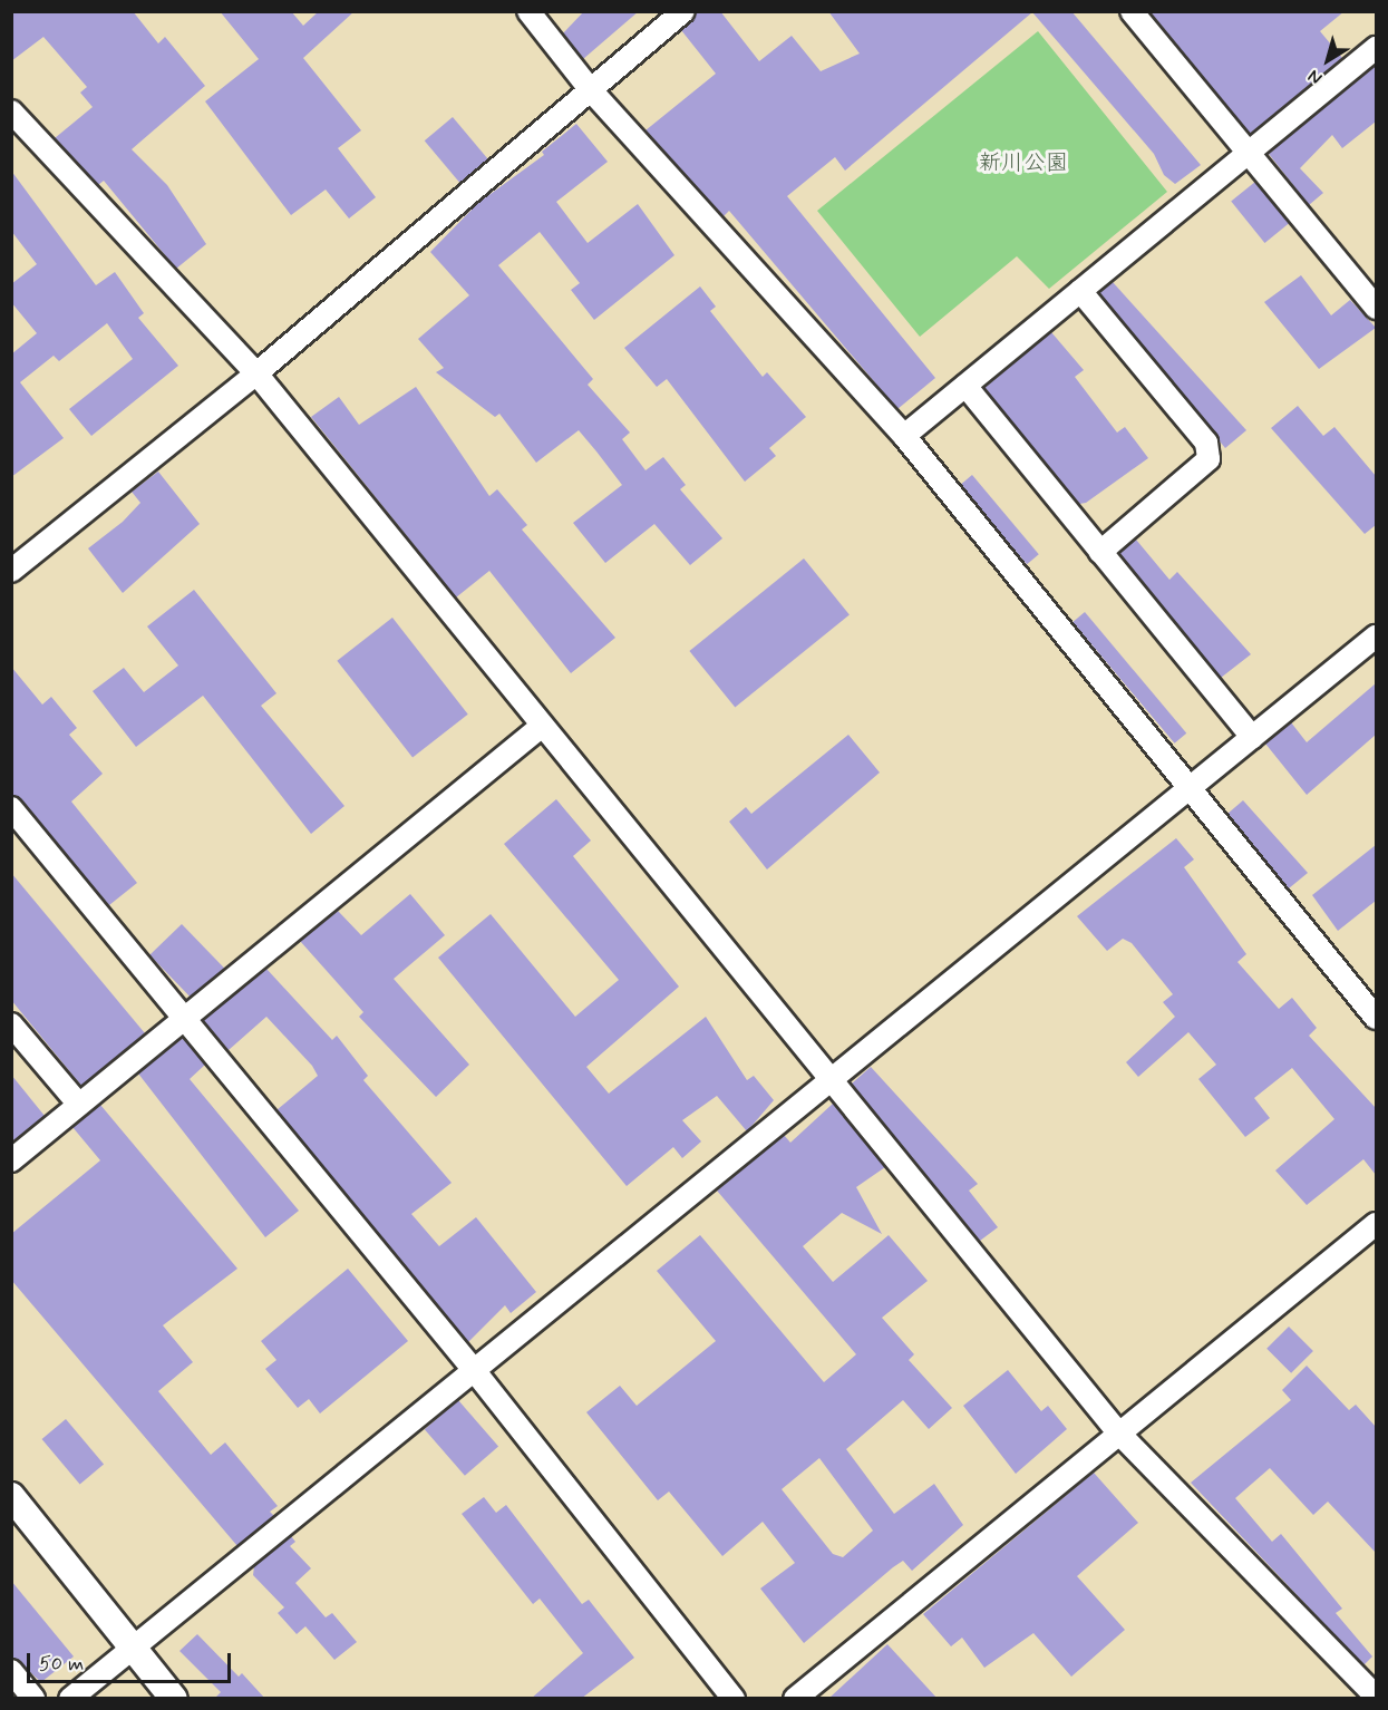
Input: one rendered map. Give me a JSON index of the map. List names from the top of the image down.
{
  "parks": ["新川公園"],
  "scale_bar": "50 m",
  "north": "bottom left"
}
